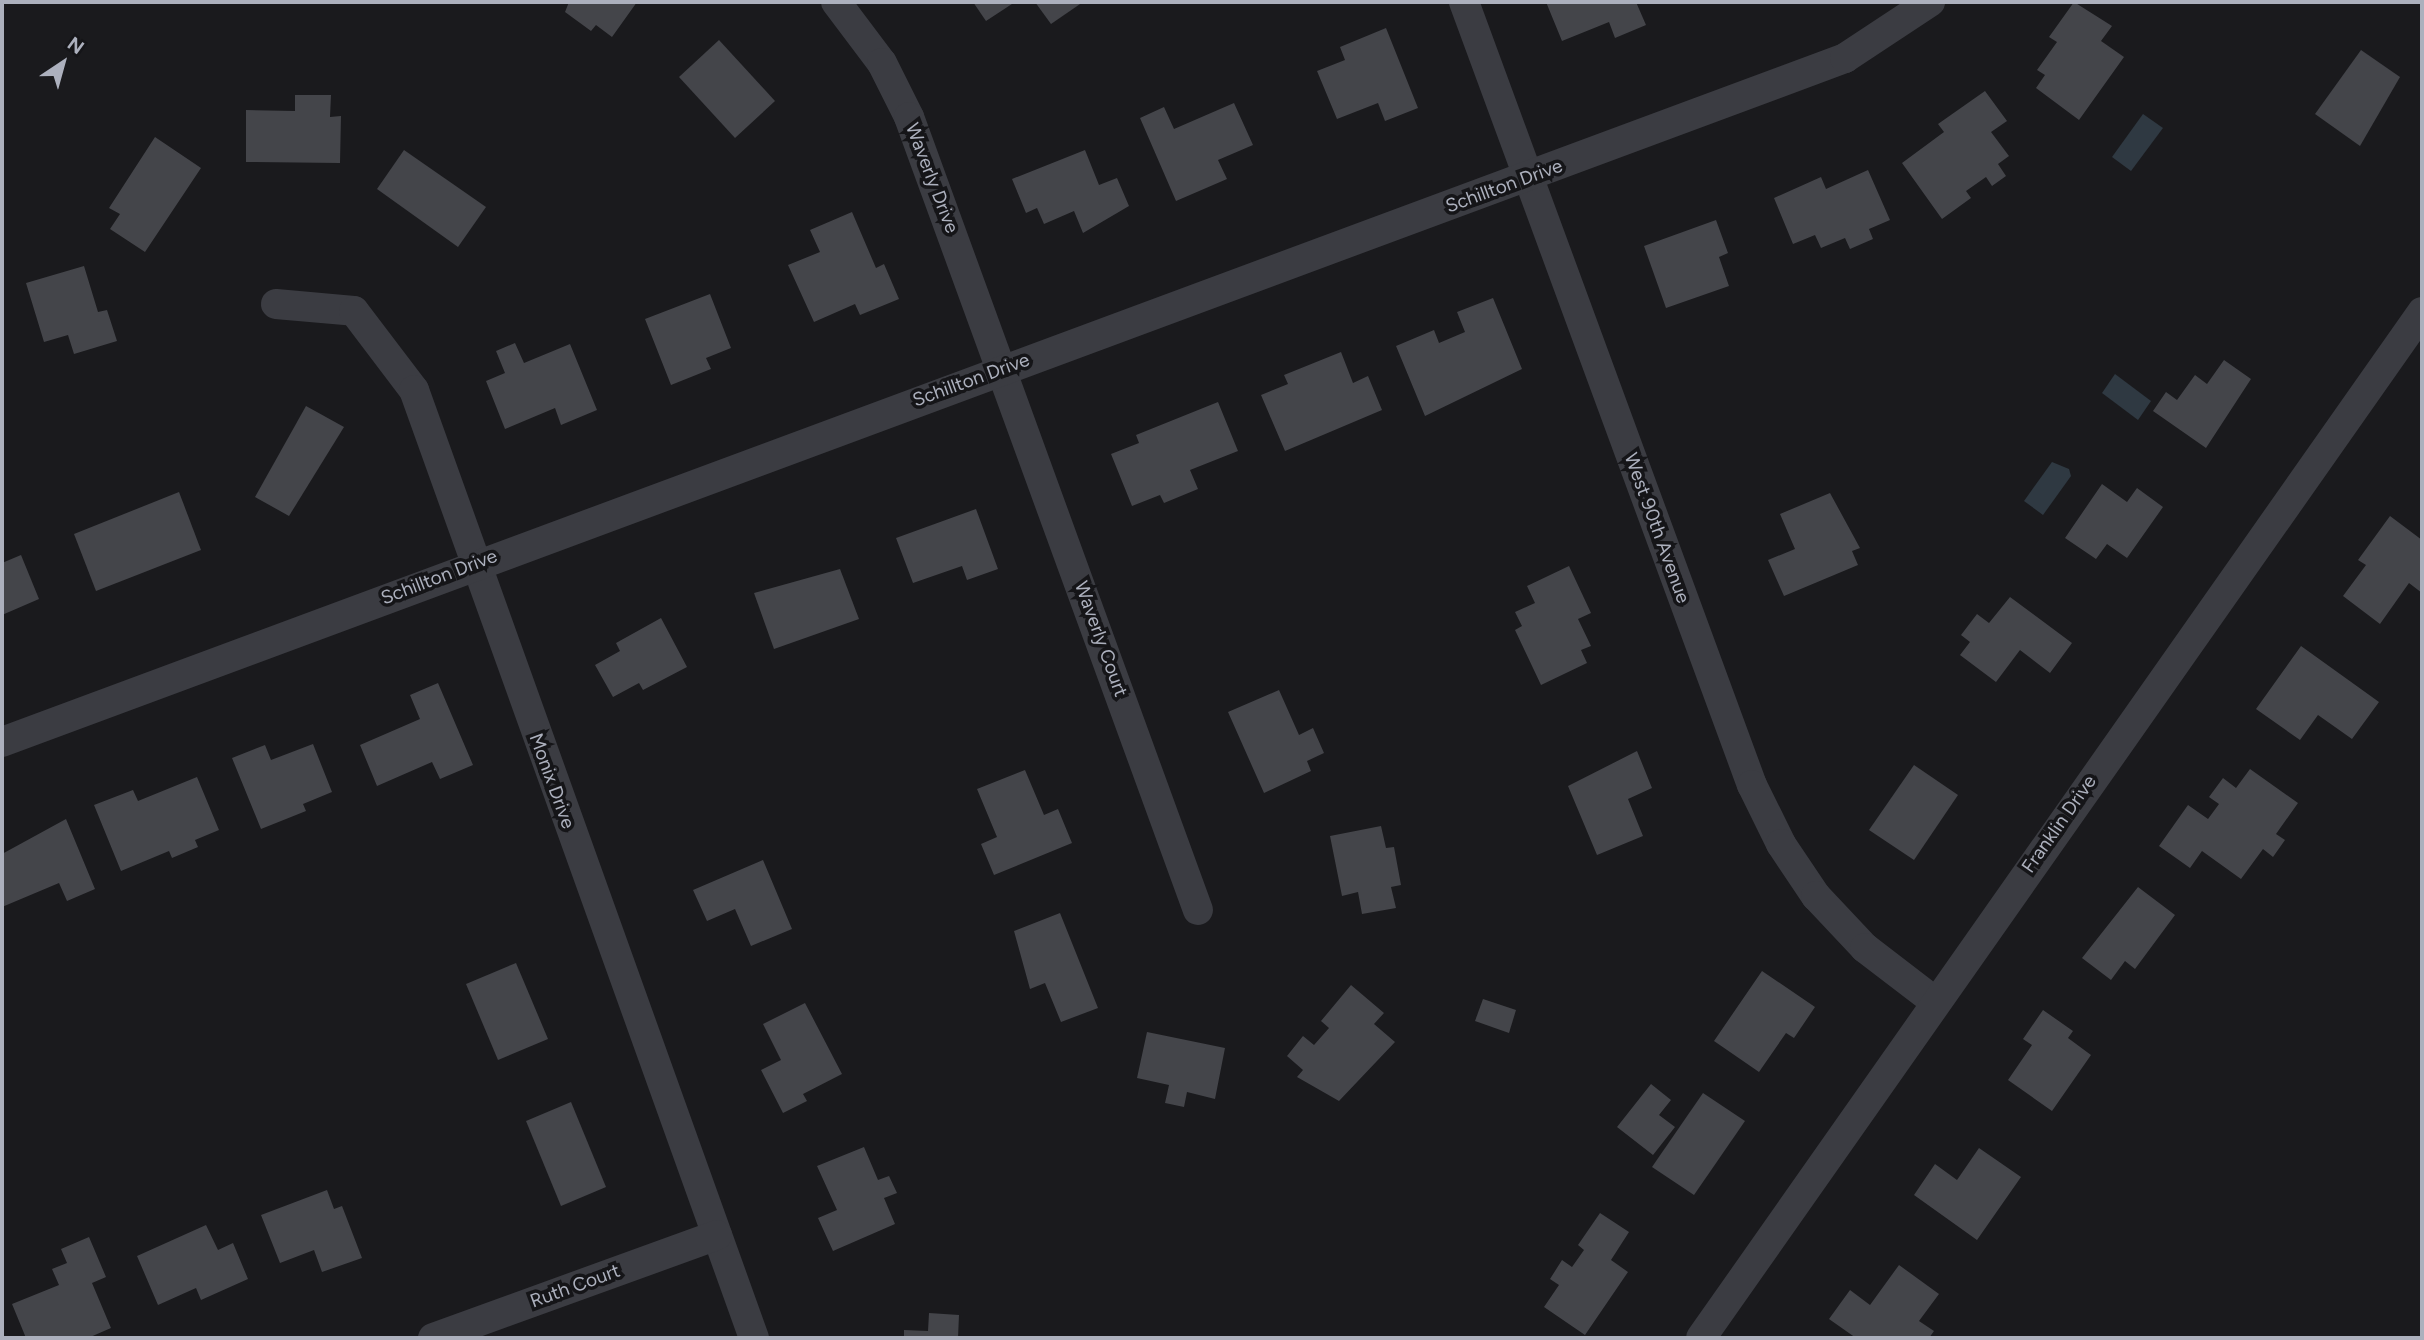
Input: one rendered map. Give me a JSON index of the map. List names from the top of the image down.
{
  "streets": {
    "street": [
      "Waverly Drive",
      "Schillton Drive",
      "West 90th Avenue",
      "Waverly Court",
      "Monix Drive",
      "Franklin Drive",
      "Ruth Court"
    ]
  },
  "crossings": [
    ["Waverly Drive", "Schillton Drive"],
    ["Waverly Drive", "Waverly Court"],
    ["Schillton Drive", "West 90th Avenue"],
    ["Schillton Drive", "Waverly Court"],
    ["Schillton Drive", "Monix Drive"],
    ["West 90th Avenue", "Franklin Drive"],
    ["Monix Drive", "Ruth Court"]
  ],
  "north": "top right"
}
